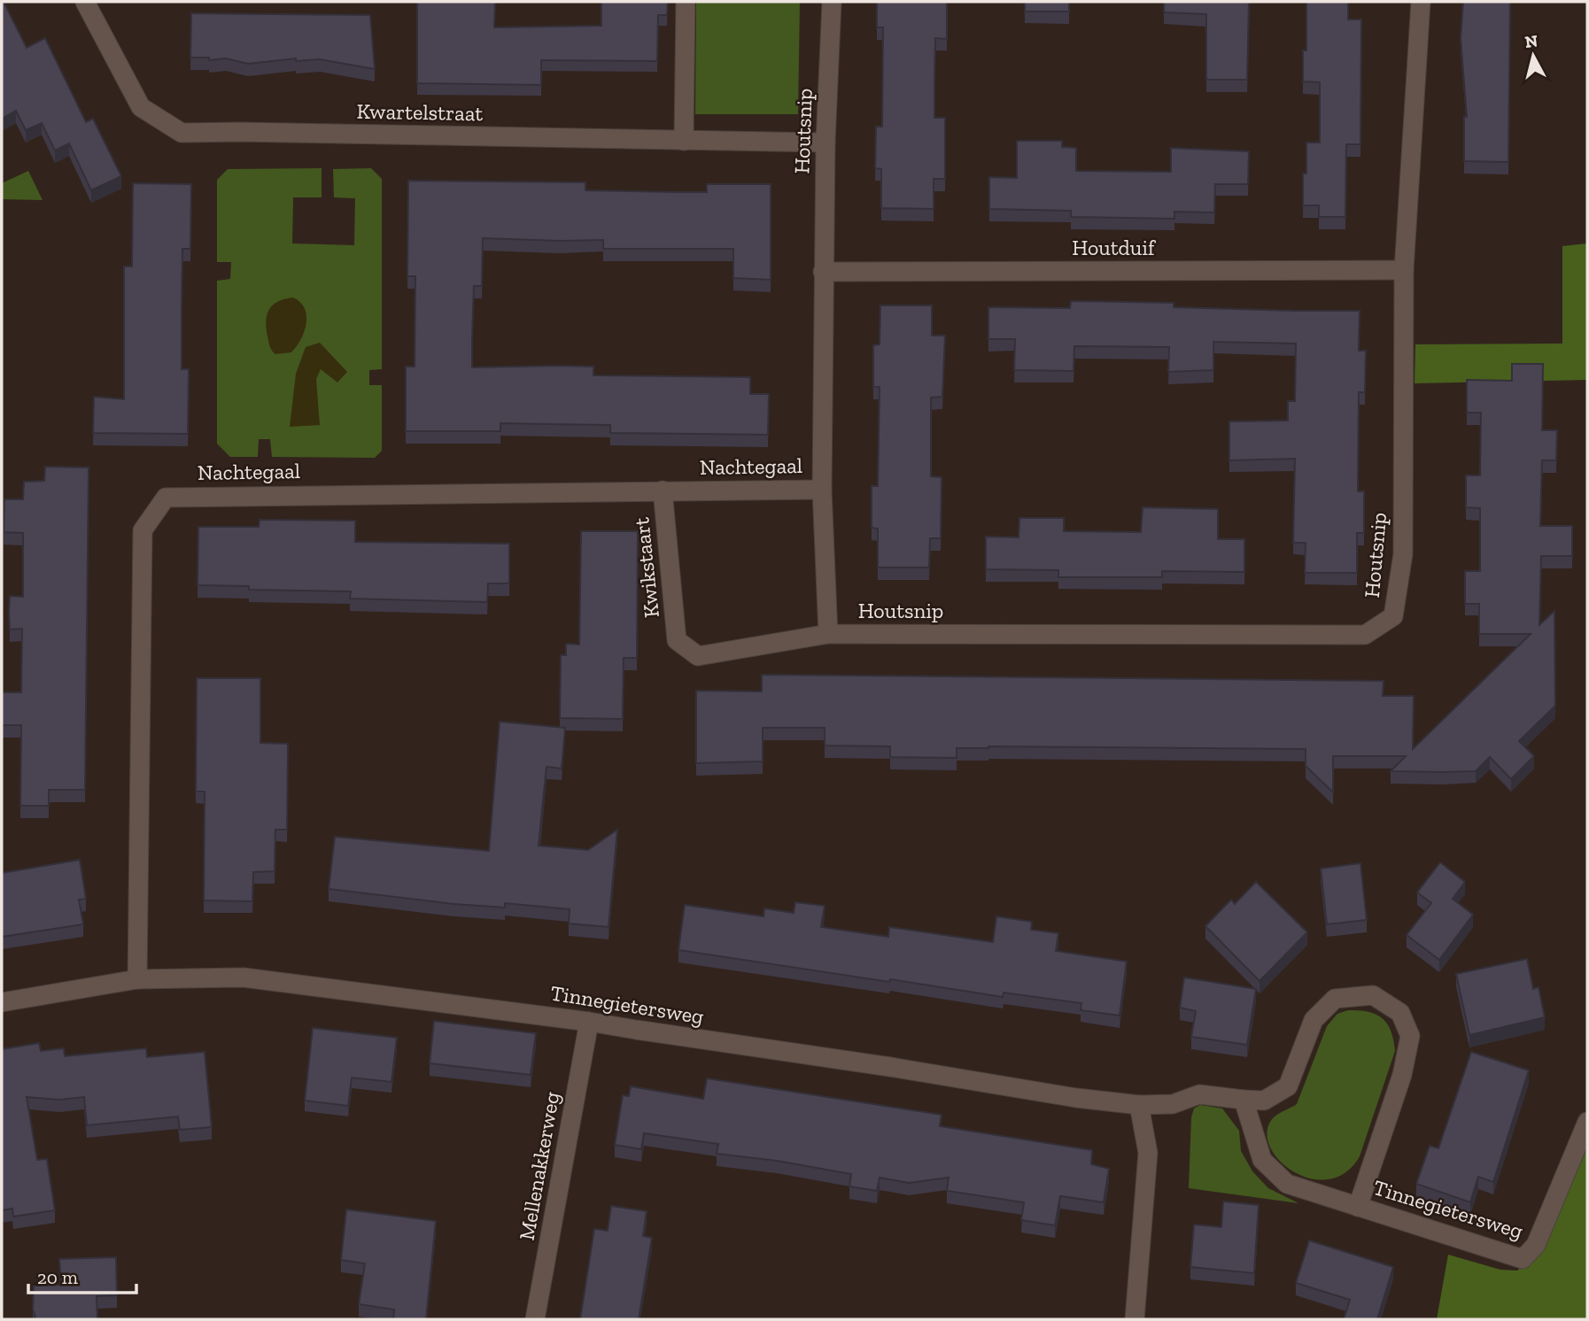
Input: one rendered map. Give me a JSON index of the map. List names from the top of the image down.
{
  "streets": {
    "street": [
      "Kwartelstraat",
      "Houtsnip",
      "Houtduif",
      "Nachtegaal",
      "Kwikstaart",
      "Tinnegietersweg",
      "Mellenakkerweg"
    ]
  },
  "crossings": [
    ["Kwartelstraat", "Houtsnip"],
    ["Houtsnip", "Houtduif"],
    ["Houtsnip", "Nachtegaal"],
    ["Houtsnip", "Kwikstaart"],
    ["Nachtegaal", "Kwikstaart"],
    ["Nachtegaal", "Tinnegietersweg"],
    ["Tinnegietersweg", "Mellenakkerweg"]
  ],
  "scale_bar": "20 m",
  "north": "top"
}
